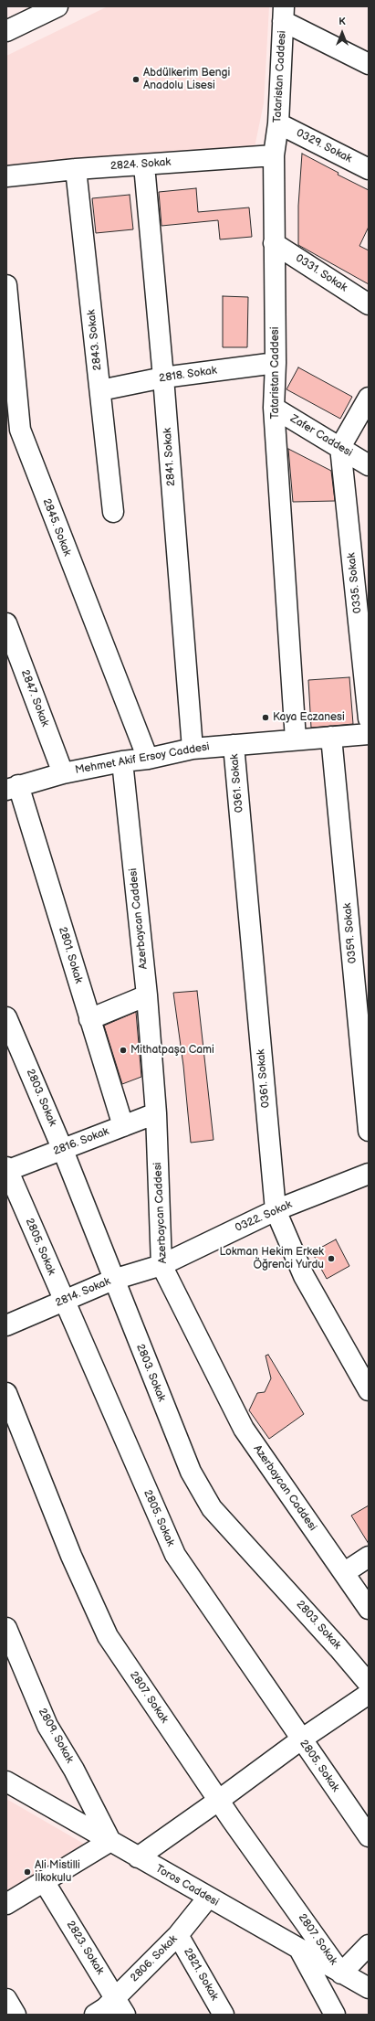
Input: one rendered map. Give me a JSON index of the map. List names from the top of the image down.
{
  "streets": {
    "street": [
      "Tataristan Caddesi",
      "0329. Sokak",
      "2824. Sokak",
      "0331. Sokak",
      "2843. Sokak",
      "2818. Sokak",
      "Zafer Caddesi",
      "2841. Sokak",
      "2845. Sokak",
      "0335. Sokak",
      "2847. Sokak",
      "Mehmet Akif Ersoy Caddesi",
      "0361. Sokak",
      "Azerbaycan Caddesi",
      "0359. Sokak",
      "2801. Sokak",
      "2803. Sokak",
      "2816. Sokak",
      "0322. Sokak",
      "2805. Sokak",
      "2814. Sokak",
      "2807. Sokak",
      "2809. Sokak",
      "Toros Caddesi",
      "2823. Sokak",
      "2806. Sokak",
      "2821. Sokak"
    ]
  },
  "crossings": [
    ["Tataristan Caddesi", "0329. Sokak"],
    ["Tataristan Caddesi", "2824. Sokak"],
    ["Tataristan Caddesi", "0331. Sokak"],
    ["Tataristan Caddesi", "2818. Sokak"],
    ["Tataristan Caddesi", "Zafer Caddesi"],
    ["Tataristan Caddesi", "Mehmet Akif Ersoy Caddesi"],
    ["2824. Sokak", "2843. Sokak"],
    ["2824. Sokak", "2841. Sokak"],
    ["2843. Sokak", "2818. Sokak"],
    ["2818. Sokak", "2841. Sokak"],
    ["Zafer Caddesi", "0335. Sokak"],
    ["2841. Sokak", "Mehmet Akif Ersoy Caddesi"],
    ["2845. Sokak", "Mehmet Akif Ersoy Caddesi"],
    ["2847. Sokak", "Mehmet Akif Ersoy Caddesi"],
    ["Mehmet Akif Ersoy Caddesi", "0361. Sokak"],
    ["Mehmet Akif Ersoy Caddesi", "Azerbaycan Caddesi"],
    ["Mehmet Akif Ersoy Caddesi", "0359. Sokak"],
    ["Mehmet Akif Ersoy Caddesi", "2801. Sokak"],
    ["0361. Sokak", "0322. Sokak"],
    ["Azerbaycan Caddesi", "2816. Sokak"],
    ["Azerbaycan Caddesi", "0322. Sokak"],
    ["Azerbaycan Caddesi", "2814. Sokak"],
    ["2801. Sokak", "2816. Sokak"],
    ["2803. Sokak", "2816. Sokak"],
    ["2803. Sokak", "2814. Sokak"],
    ["2816. Sokak", "2805. Sokak"],
    ["0322. Sokak", "2814. Sokak"],
    ["2805. Sokak", "2814. Sokak"],
    ["2807. Sokak", "Toros Caddesi"],
    ["2809. Sokak", "Toros Caddesi"],
    ["Toros Caddesi", "2806. Sokak"],
    ["2823. Sokak", "2806. Sokak"],
    ["2806. Sokak", "2821. Sokak"]
  ],
  "places": [
    "Abdülkerim Bengi Anadolu Lisesi",
    "Kaya Eczanesi",
    "Mithatpaşa Cami",
    "Lokman Hekim Erkek Öğrenci Yurdu",
    "Ali Mistilli İlkokulu"
  ],
  "north": "top"
}
